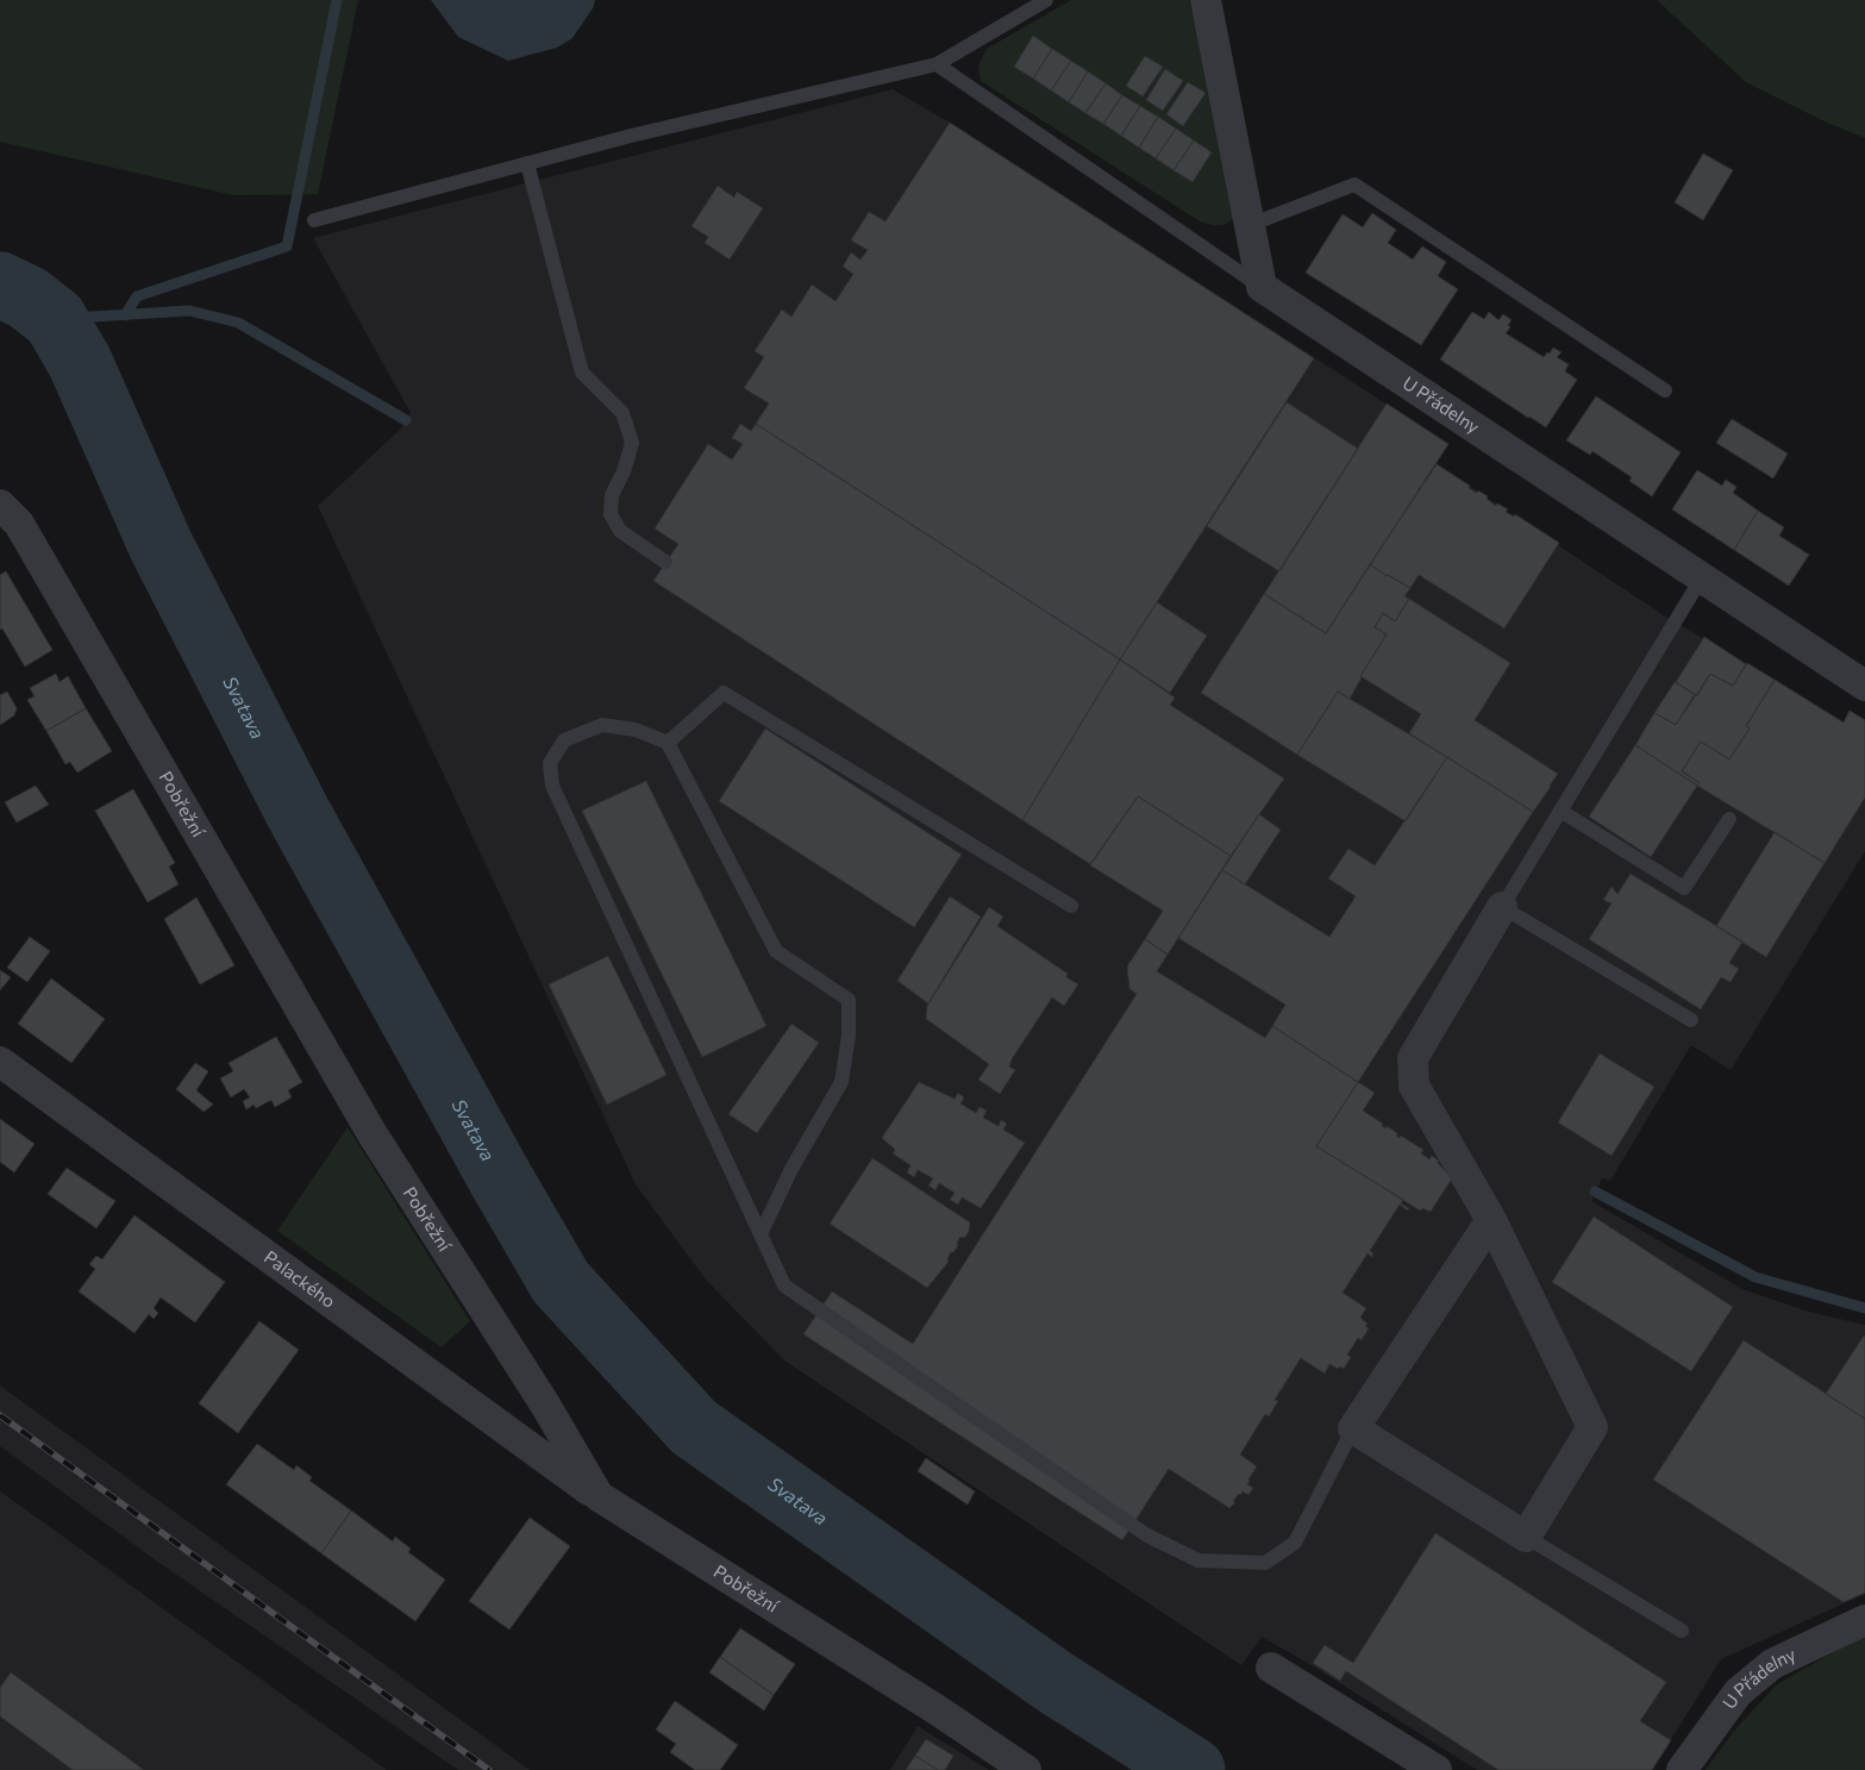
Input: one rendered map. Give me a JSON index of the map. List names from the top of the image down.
{
  "streets": {
    "street": ["U Přádelny", "Pobřežní", "Palackého"]
  },
  "crossings": [
    ["Pobřežní", "Palackého"]
  ],
  "water": ["Svatava"]
}
